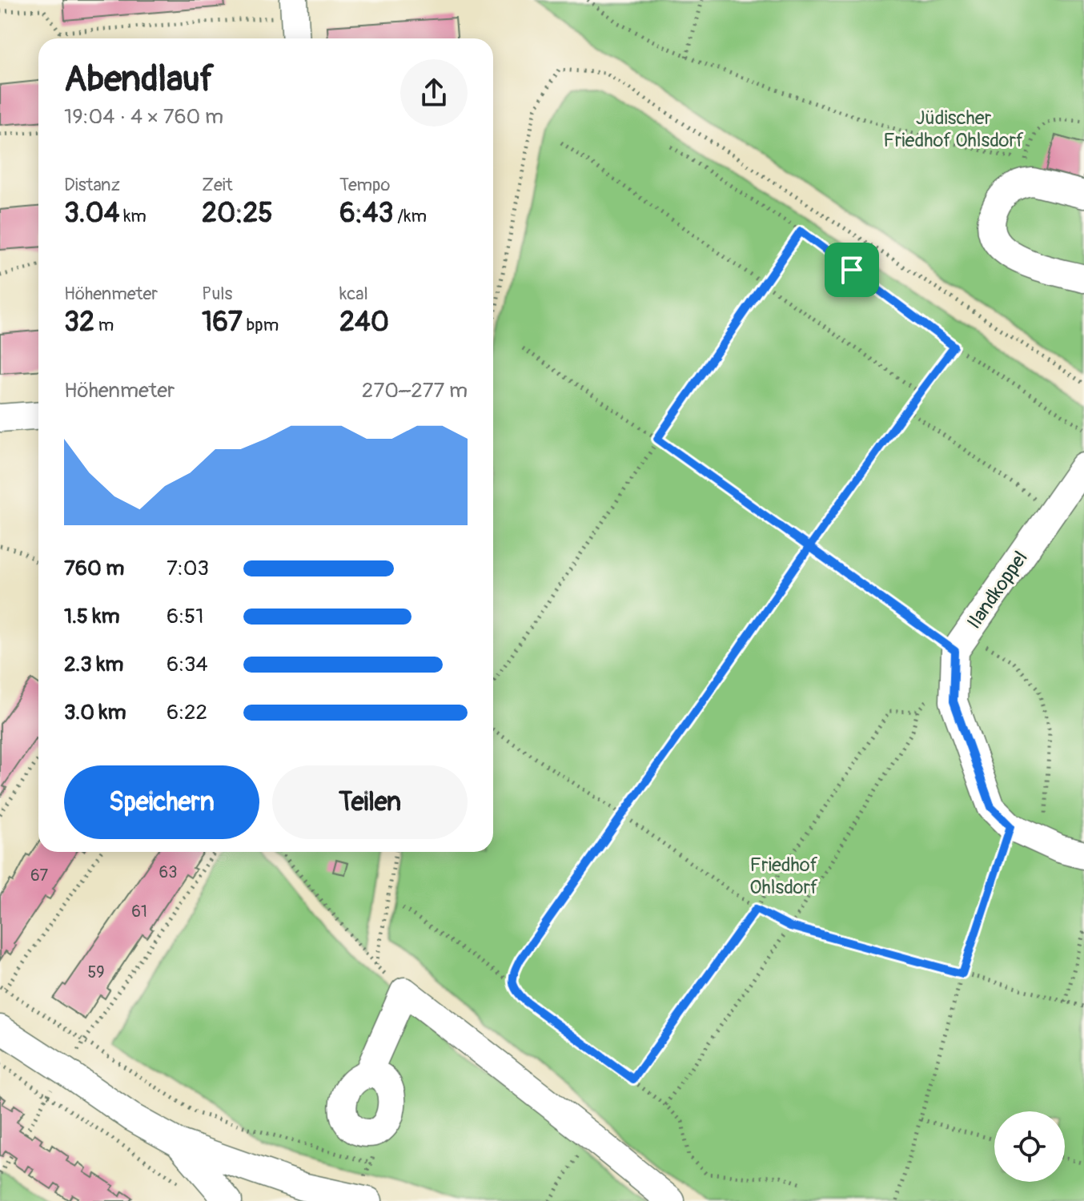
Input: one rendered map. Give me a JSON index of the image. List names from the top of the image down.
{
  "streets": {
    "street": ["Ilandkoppel"]
  },
  "parks": ["Jüdischer Friedhof Ohlsdorf", "Friedhof Ohlsdorf"],
  "house_numbers": [
    "63",
    "67",
    "61",
    "59"
  ],
  "page": {
    "heading": ["Abendlauf", "19:04 · 4 × 760 m"],
    "stats": [
      ["Distanz", "3.04 km"],
      ["Zeit", "20:25"],
      ["Tempo", "6:43 /km"],
      ["Höhenmeter", "32 m"],
      ["Puls", "167 bpm"],
      ["kcal", "240"]
    ],
    "chart": ["Höhenmeter", "270–277 m"],
    "list": [
      {
        "name": "760 m",
        "note": "7:03"
      },
      {
        "name": "1.5 km",
        "note": "6:51"
      },
      {
        "name": "2.3 km",
        "note": "6:34"
      },
      {
        "name": "3.0 km",
        "note": "6:22"
      }
    ],
    "buttons": ["Speichern", "Teilen"]
  }
}
